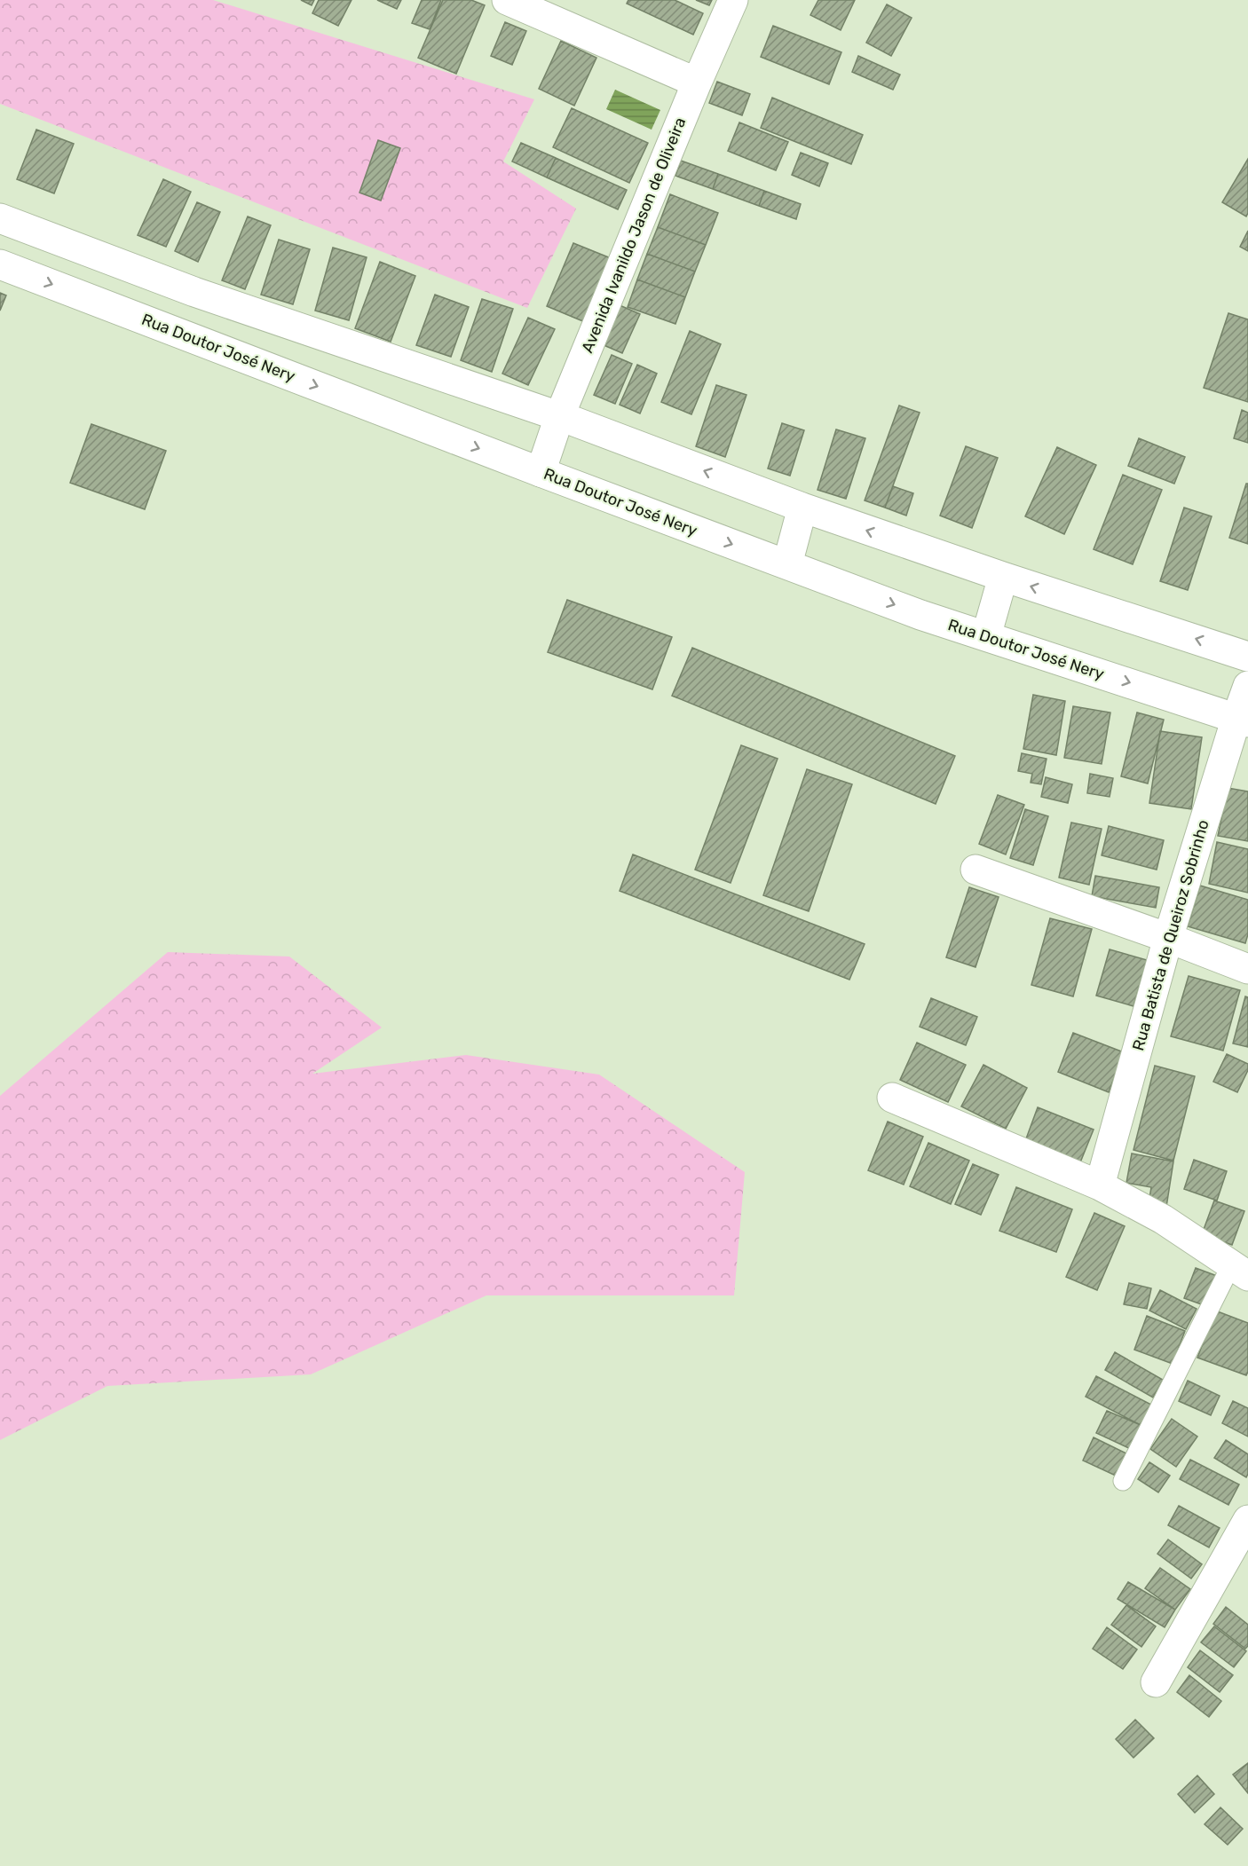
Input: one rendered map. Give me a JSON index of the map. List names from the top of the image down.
{
  "streets": {
    "street": ["Avenida Ivanildo Jason de Oliveira", "Rua Doutor José Nery", "Rua Batista de Queiroz Sobrinho"]
  },
  "crossings": [
    ["Avenida Ivanildo Jason de Oliveira", "Rua Doutor José Nery"],
    ["Rua Doutor José Nery", "Rua Batista de Queiroz Sobrinho"]
  ]
}
